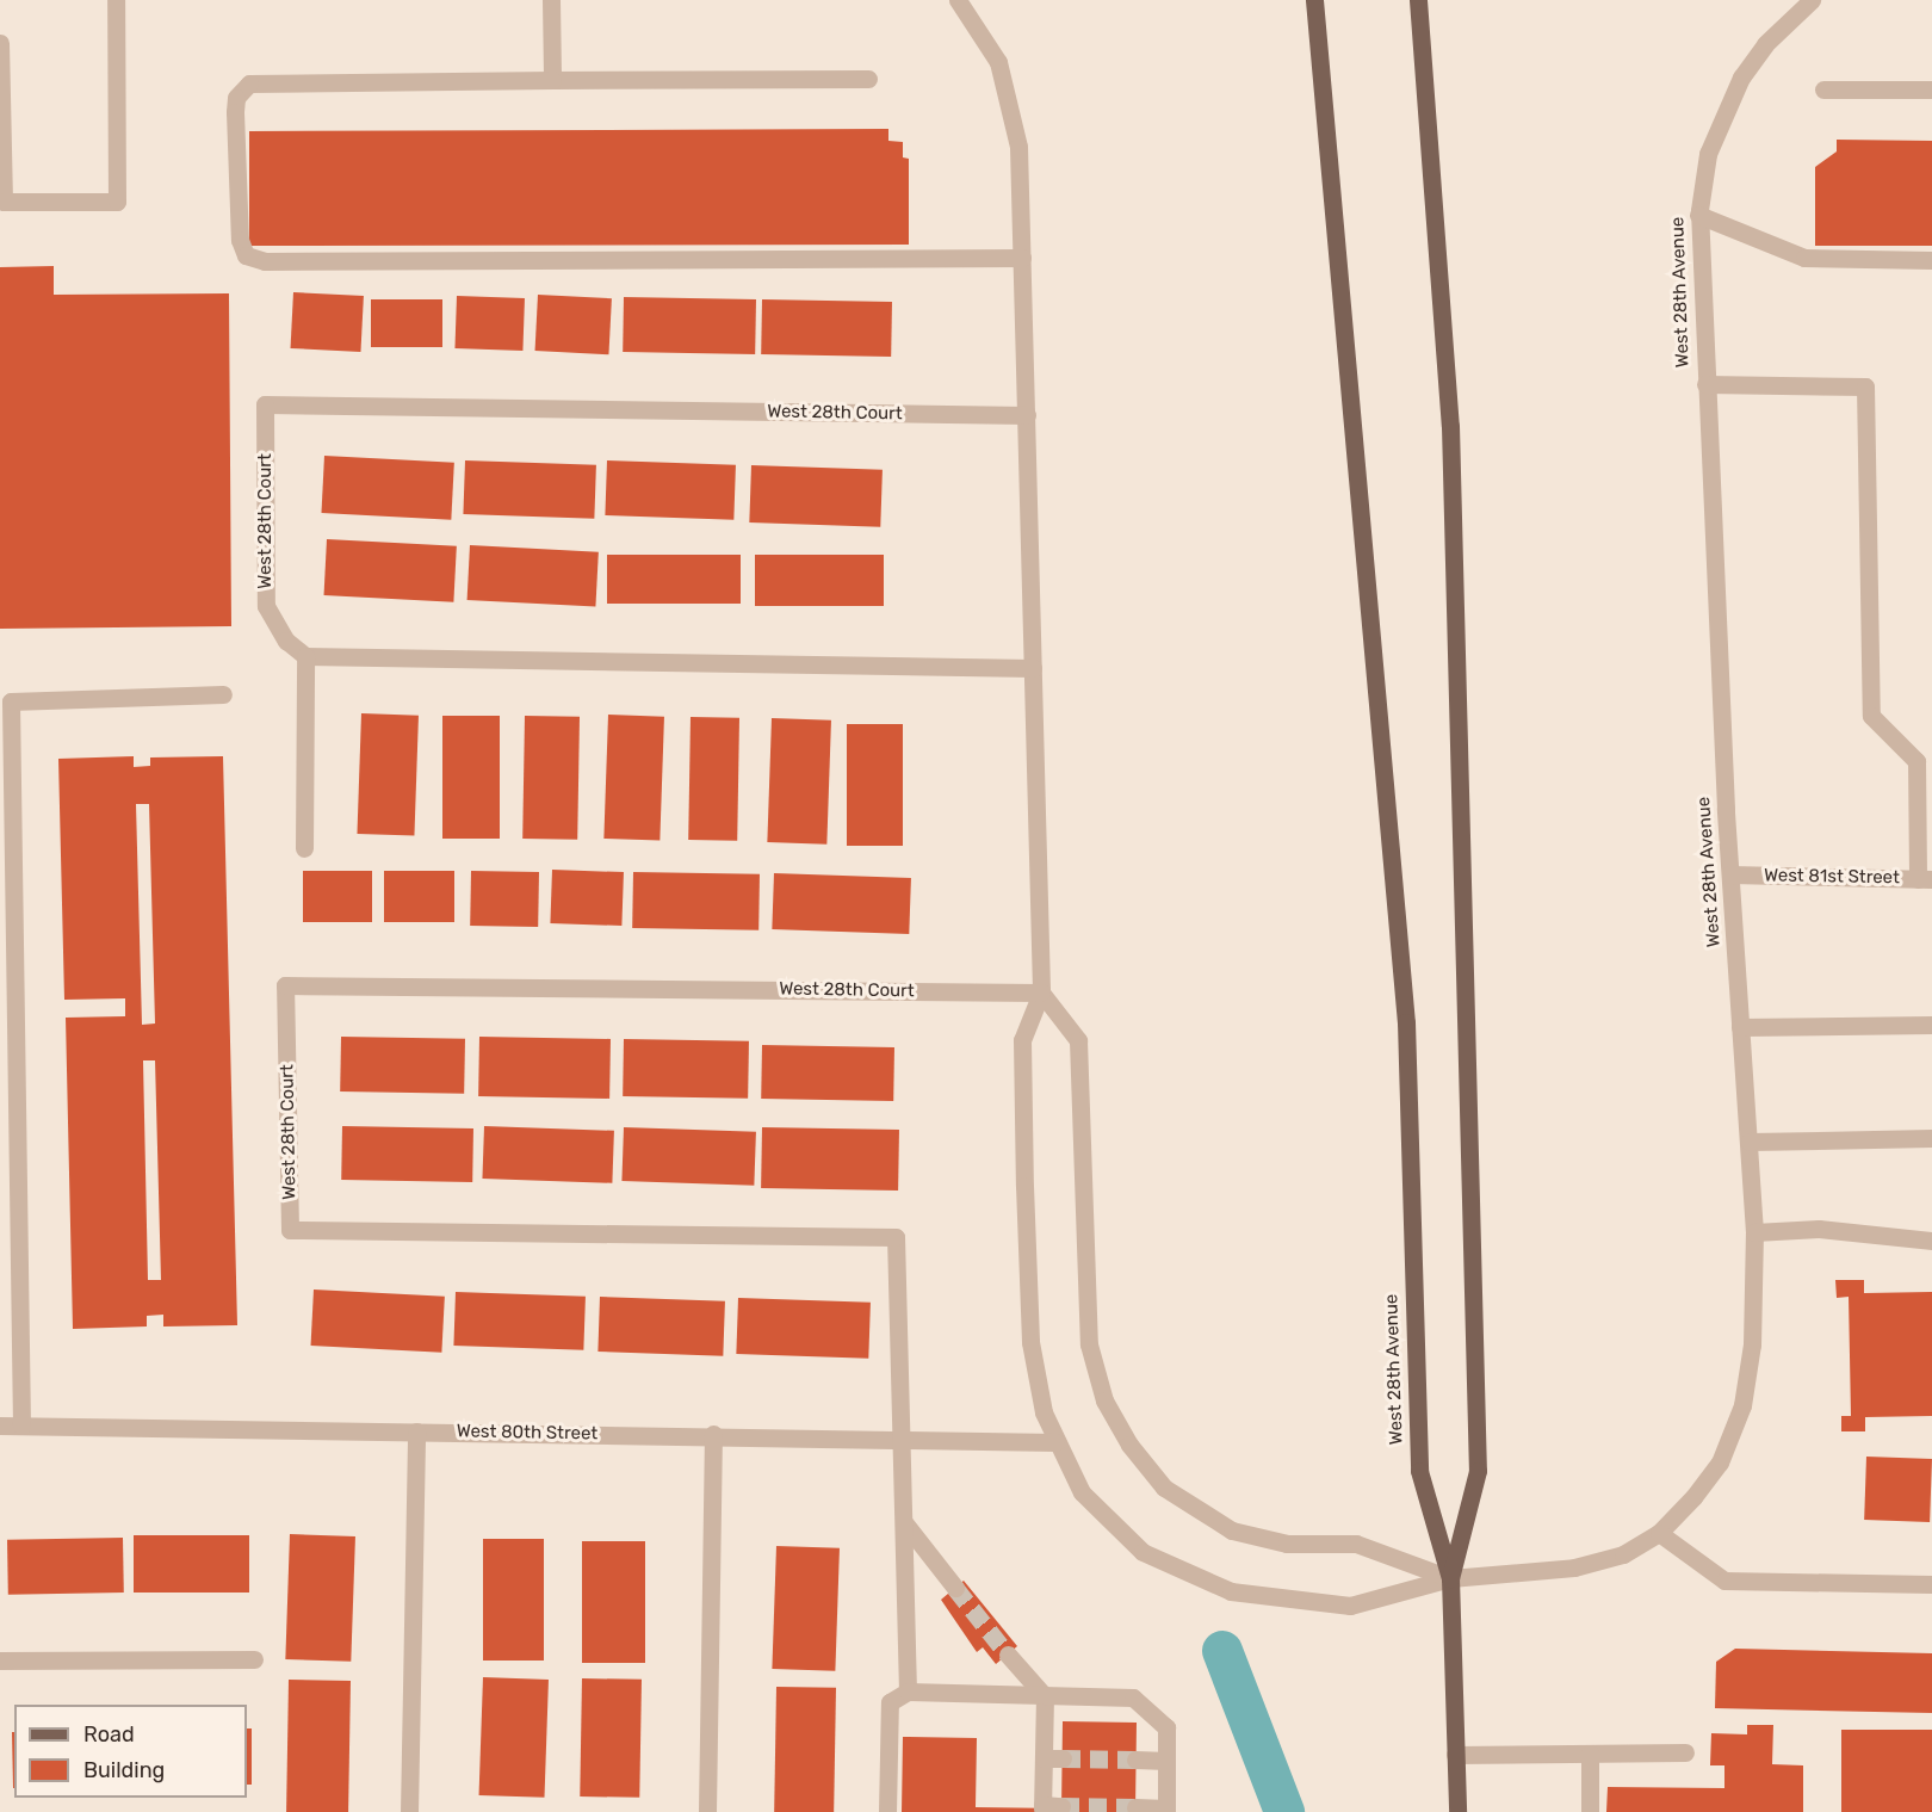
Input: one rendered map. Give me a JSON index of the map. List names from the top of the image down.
{
  "streets": {
    "main road": ["West 28th Avenue"],
    "street": ["West 28th Court", "West 81st Street", "West 80th Street"]
  },
  "crossings": [
    ["West 28th Avenue", "West 81st Street"],
    ["West 28th Court", "West 80th Street"]
  ],
  "legend": ["Road", "Building"]
}
